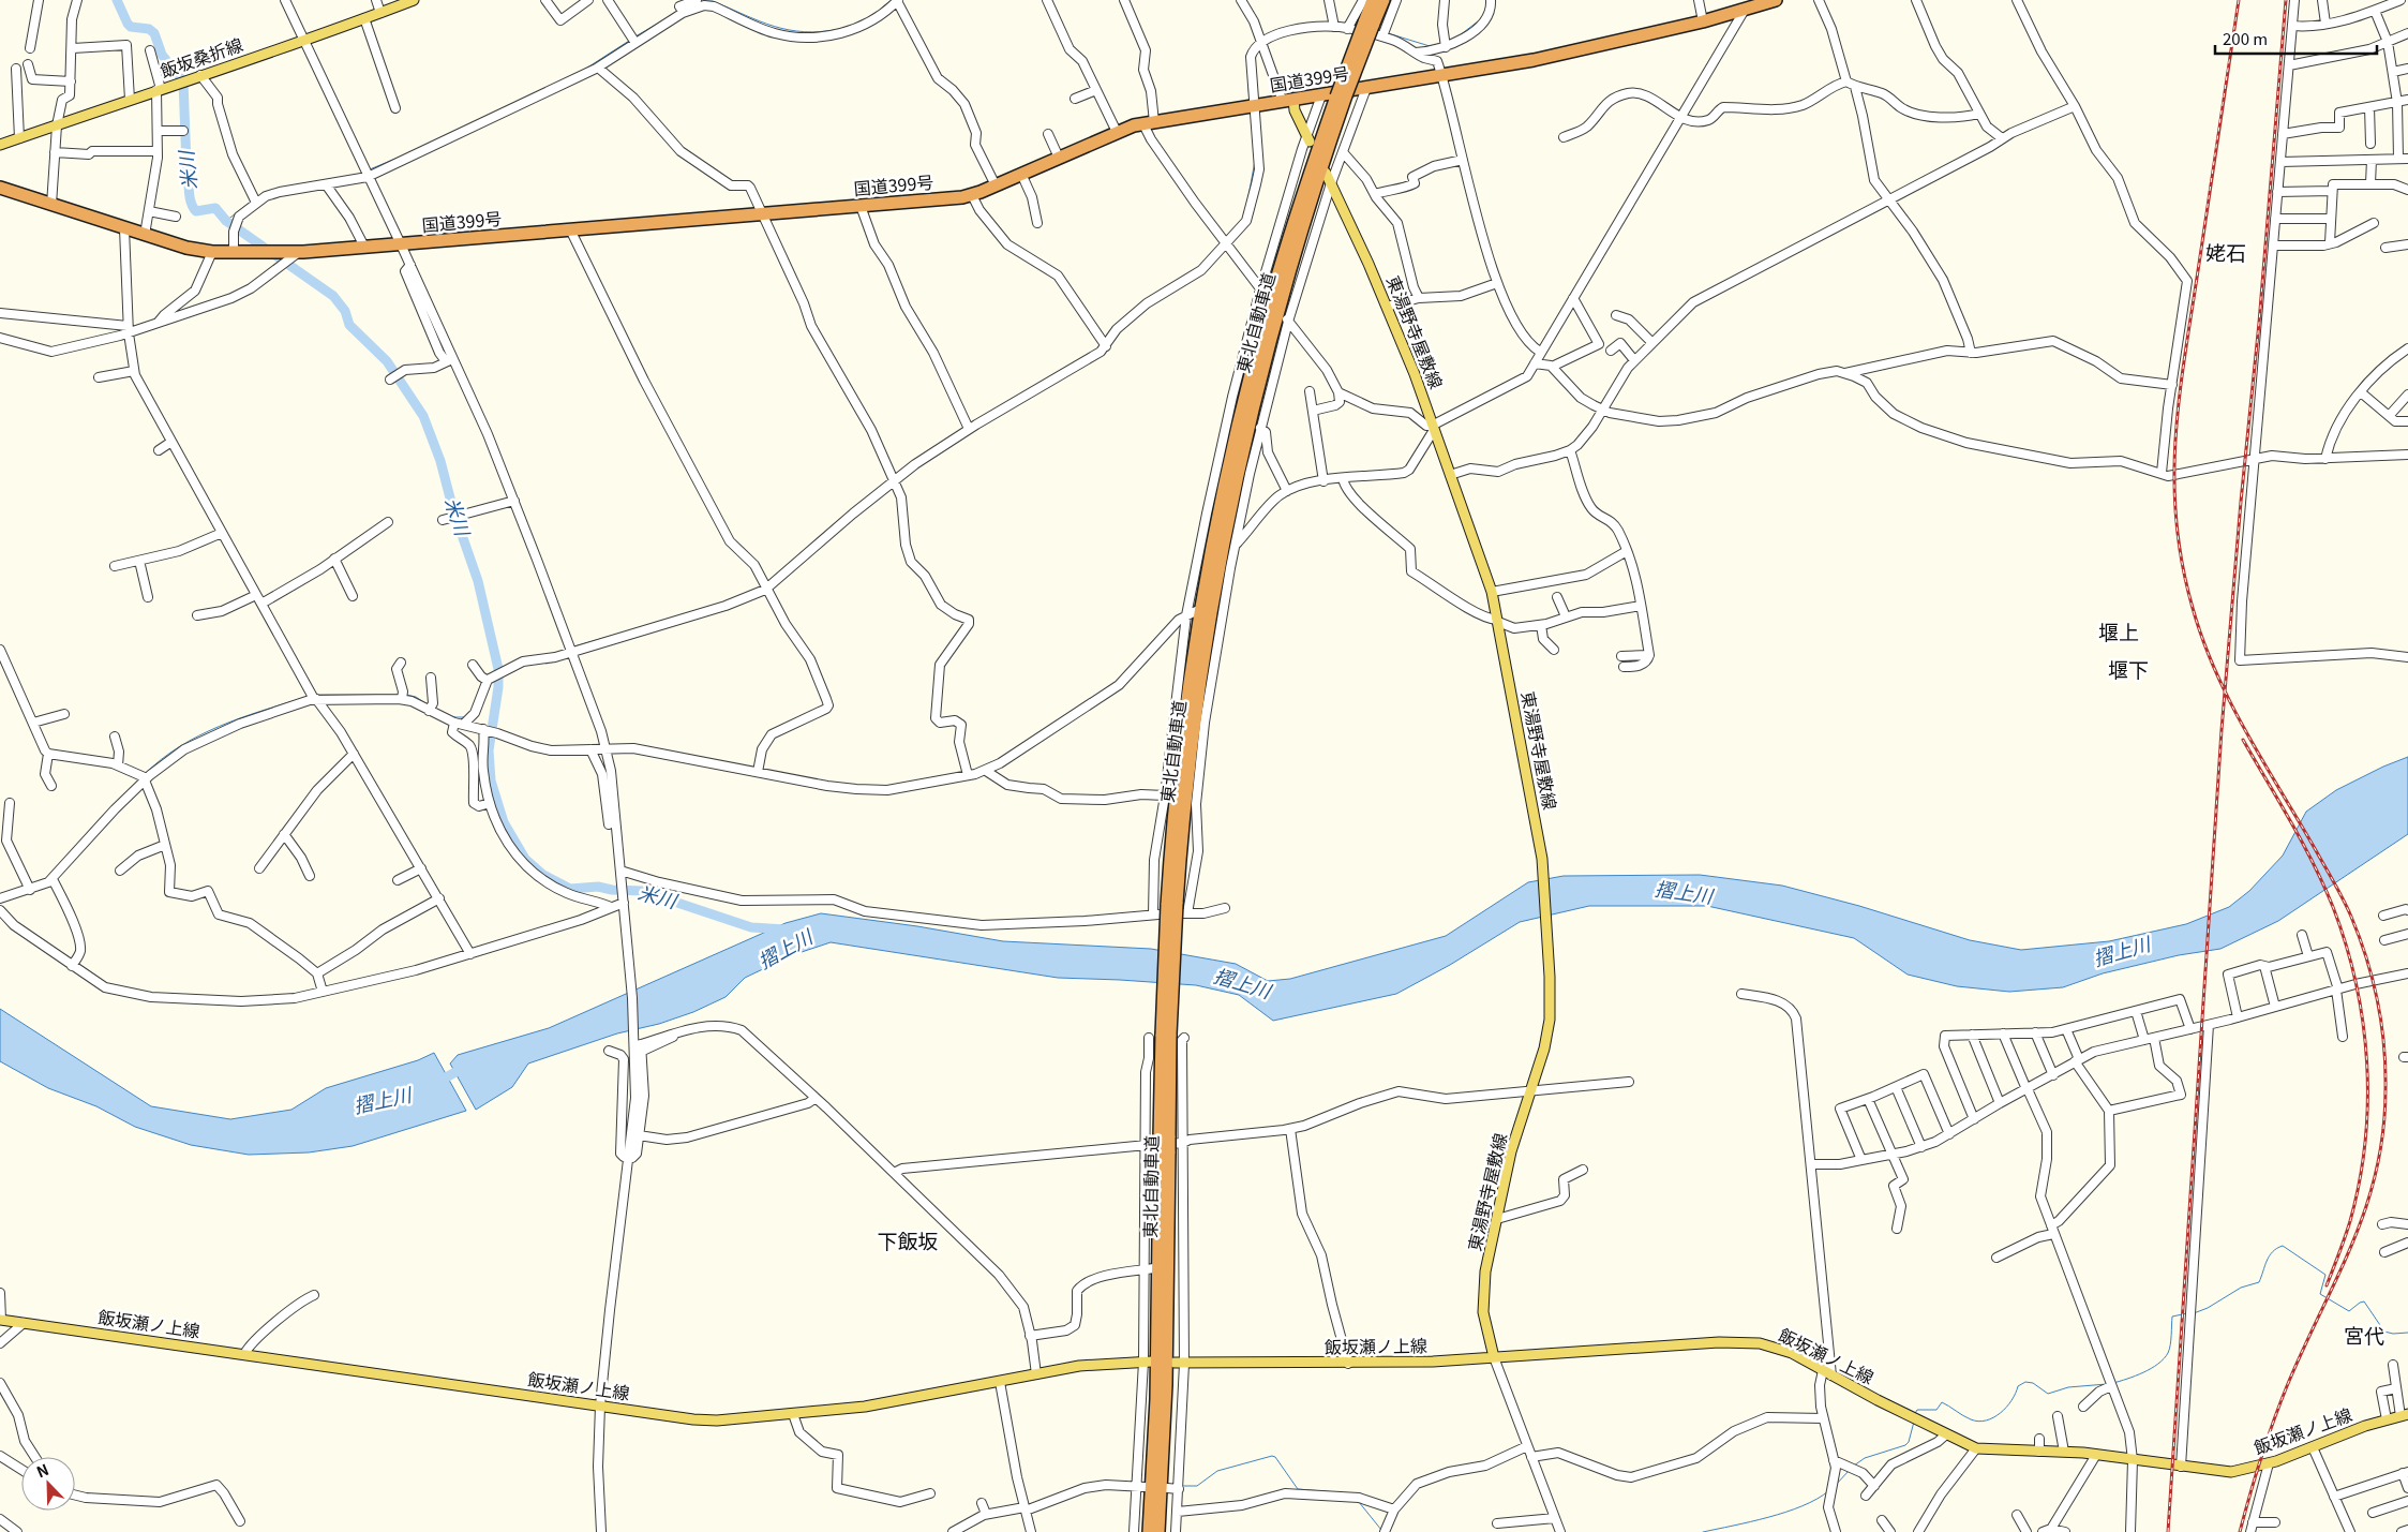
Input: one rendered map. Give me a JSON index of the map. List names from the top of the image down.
{
  "streets": {
    "highway": ["国道399号", "東北自動車道"],
    "main road": ["飯坂桑折線", "東湯野寺屋敷線", "飯坂瀬ノ上線"]
  },
  "crossings": [
    ["東湯野寺屋敷線", "飯坂瀬ノ上線"]
  ],
  "districts": [
    "姥石",
    "堰上",
    "堰下",
    "下飯坂",
    "宮代"
  ],
  "water": ["米川", "摺上川"],
  "scale_bar": "200 m",
  "north": "top left"
}
